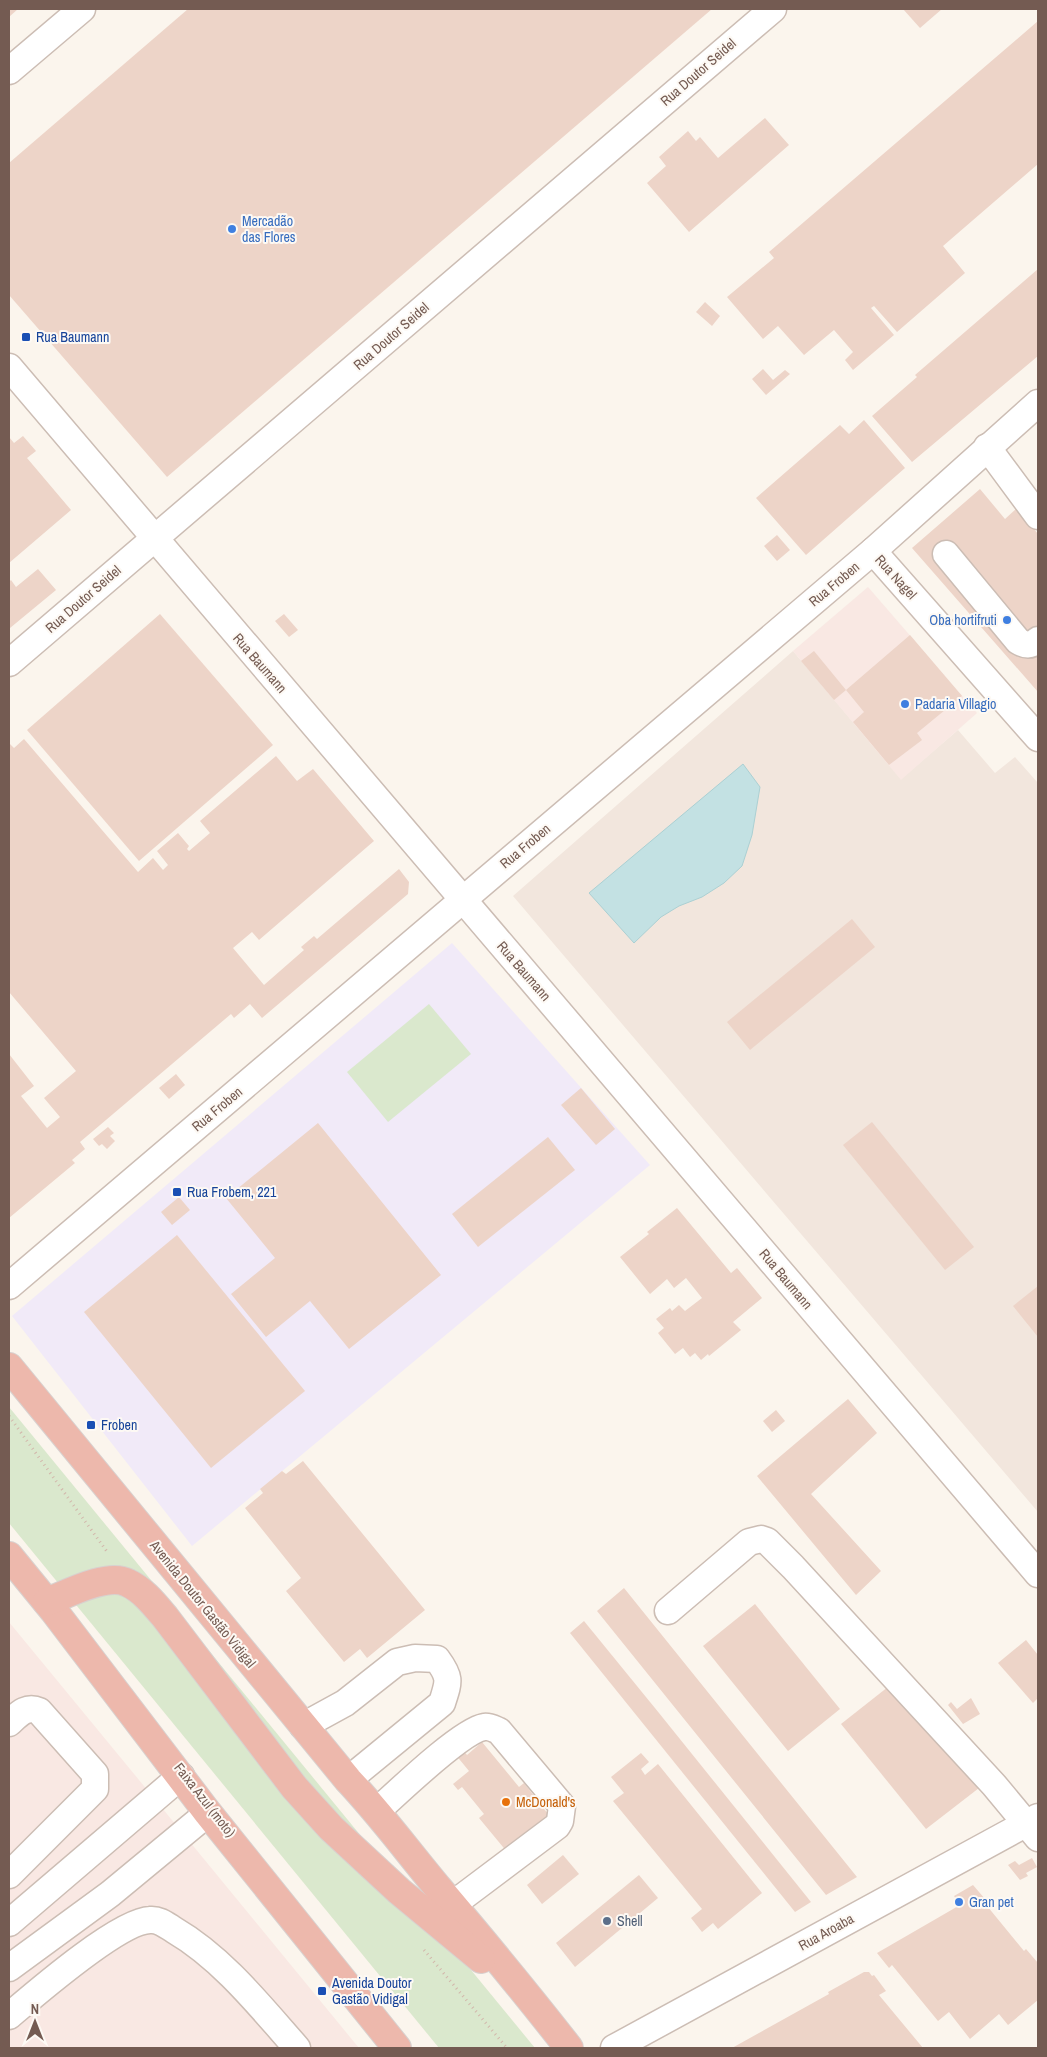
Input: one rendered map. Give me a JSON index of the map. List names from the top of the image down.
{
  "streets": {
    "highway": ["Avenida Doutor Gastão Vidigal"],
    "street": [
      "Rua Doutor Seidel",
      "Rua Nagel",
      "Rua Froben",
      "Rua Baumann",
      "Faixa Azul (moto)",
      "Rua Aroaba"
    ]
  },
  "crossings": [
    ["Rua Doutor Seidel", "Rua Baumann"],
    ["Rua Nagel", "Rua Froben"],
    ["Rua Froben", "Rua Baumann"]
  ],
  "places": {
    "other": [
      "Mercadão das Flores",
      "Oba hortifruti",
      "Padaria Villagio",
      "McDonald's",
      "Gran pet",
      "Shell"
    ],
    "transit": [
      "Rua Baumann",
      "Rua Frobem, 221",
      "Froben",
      "Avenida Doutor Gastão Vidigal"
    ]
  },
  "north": "top"
}
